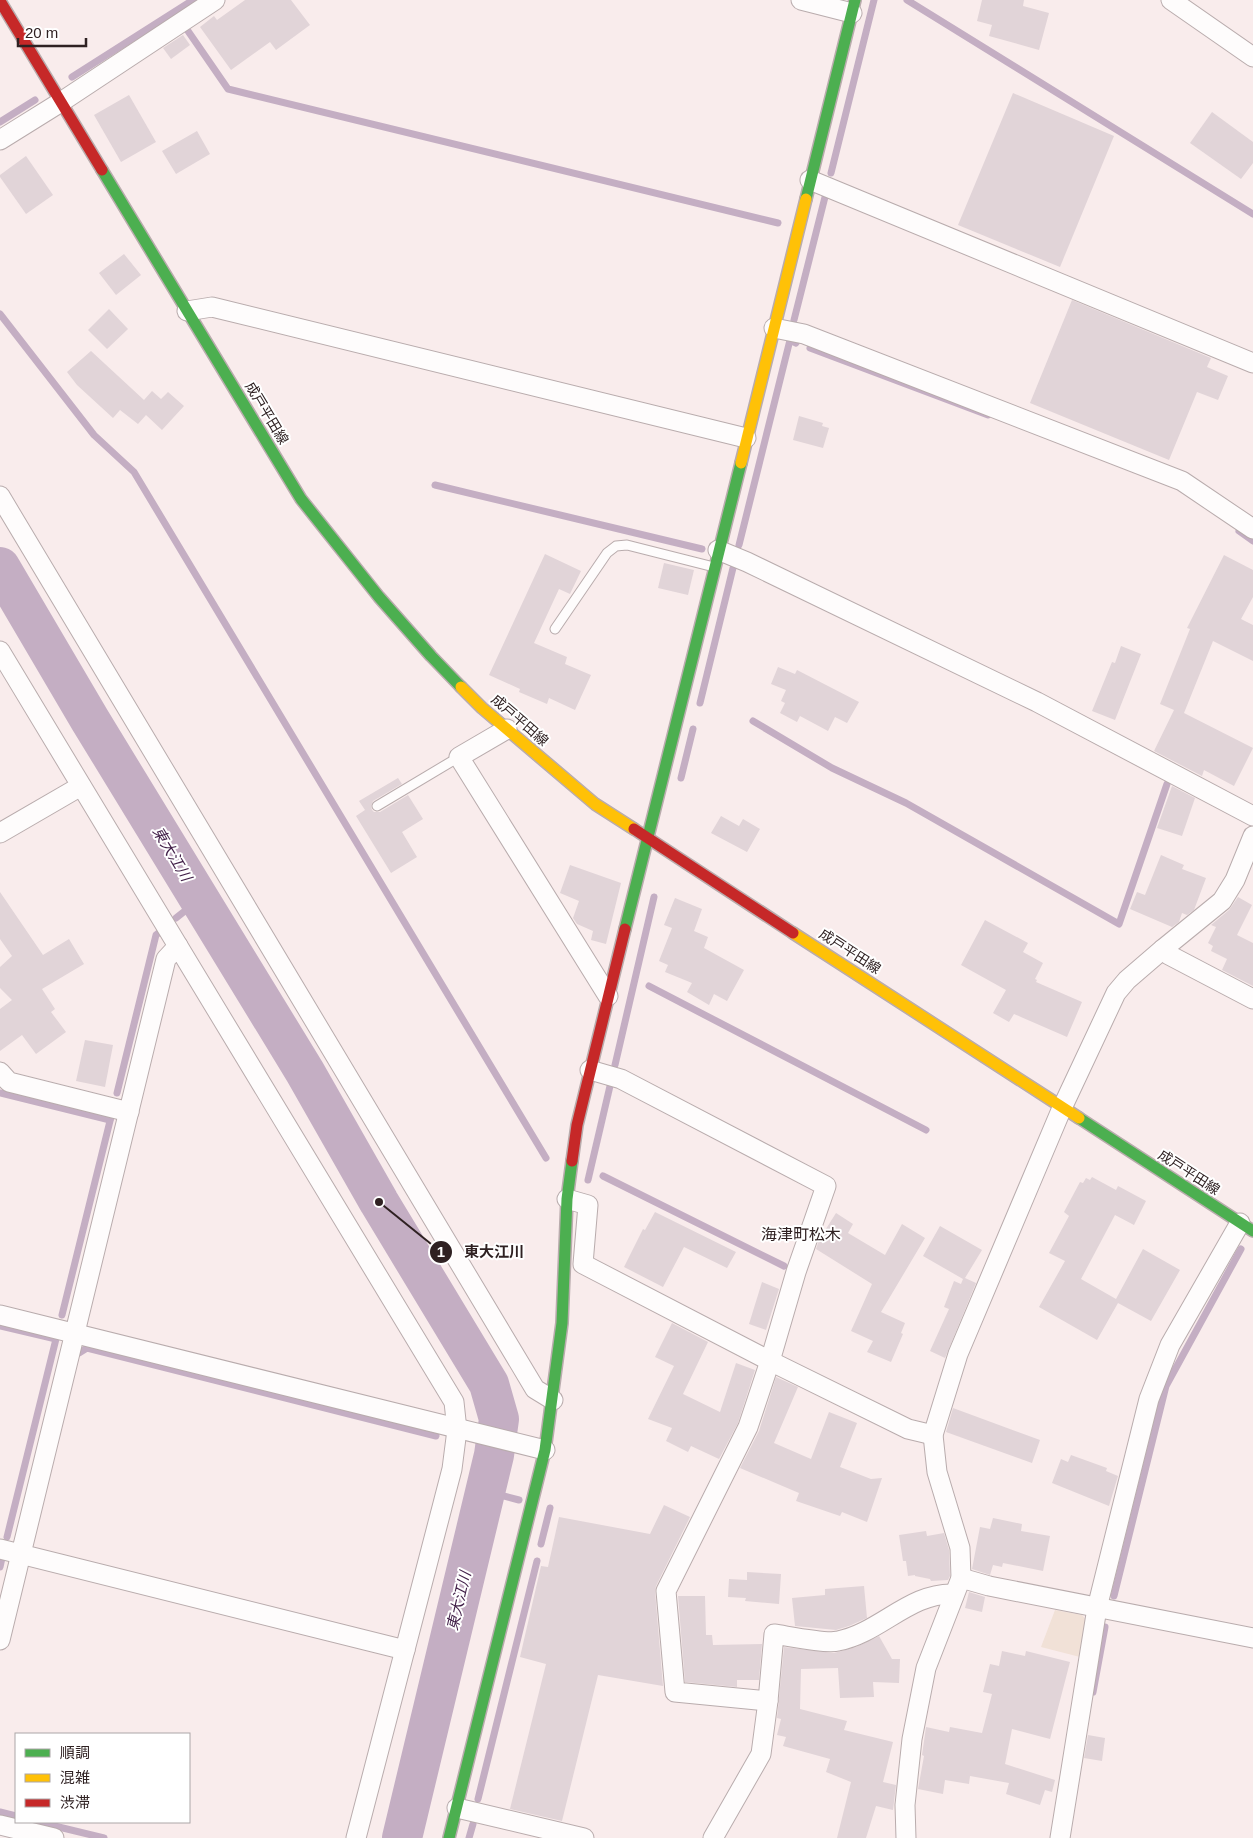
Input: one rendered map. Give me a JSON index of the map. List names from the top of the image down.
{
  "streets": {
    "street": ["成戸平田線"]
  },
  "districts": ["海津町松木"],
  "water": ["東大江川"],
  "places": ["東大江川"],
  "legend": ["順調", "混雑", "渋滞"],
  "scale_bar": "20 m"
}
